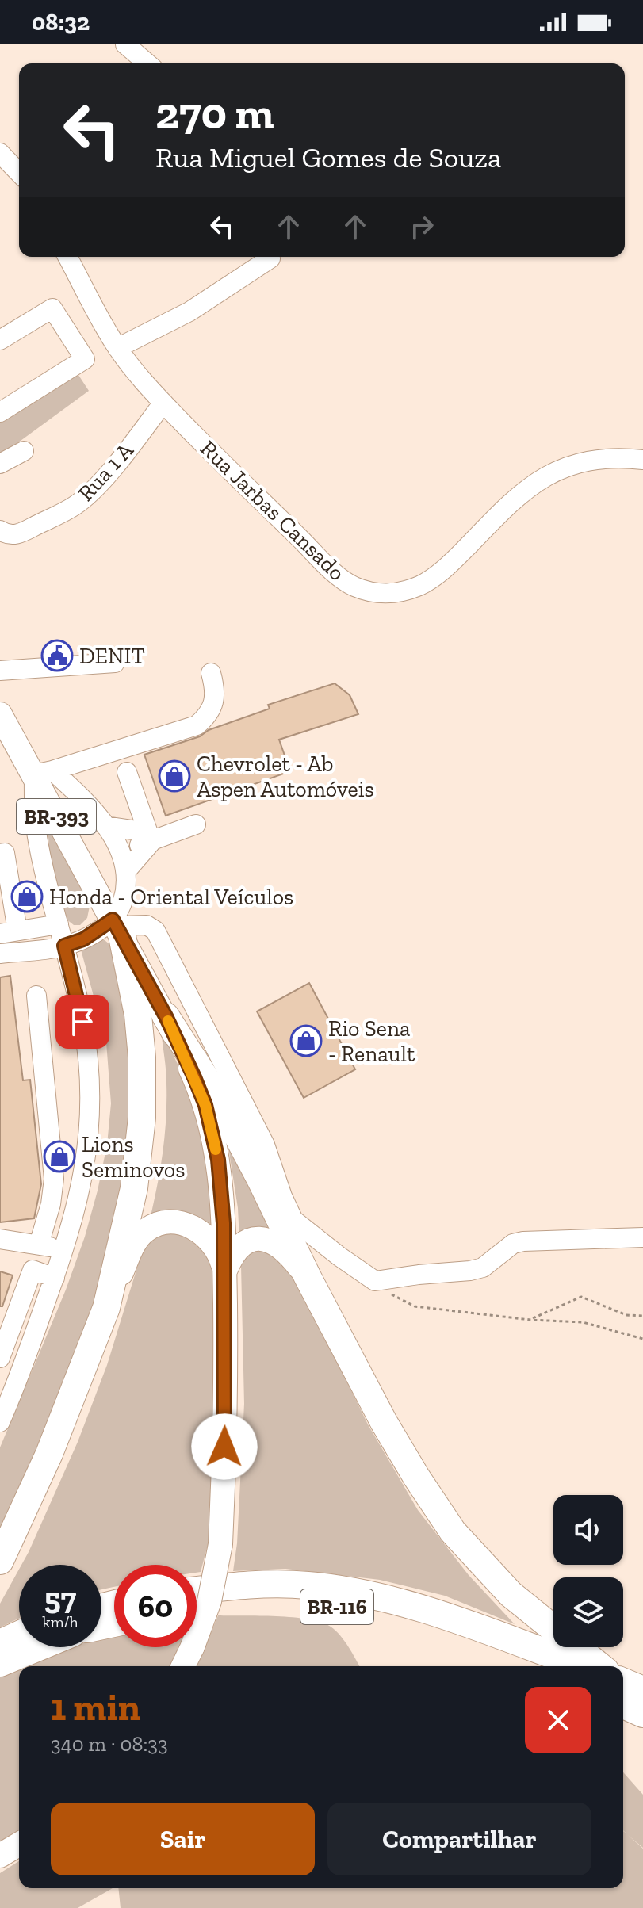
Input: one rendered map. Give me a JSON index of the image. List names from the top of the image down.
{
  "streets": {
    "highway": ["BR-116"],
    "main road": ["BR-393"],
    "street": ["Rua 1 A", "Rua Jarbas Cansado"]
  },
  "crossings": [
    ["Rua 1 A", "Rua Jarbas Cansado"]
  ],
  "places": {
    "public building": ["DENIT"],
    "shop": [
      "Chevrolet - Ab Aspen Automóveis",
      "Honda - Oriental Veículos",
      "Rio Sena - Renault",
      "Lions Seminovos"
    ]
  },
  "page": {
    "status": "08:32",
    "turn": ["270 m", "Rua Miguel Gomes de Souza"],
    "speed": "57 km/h",
    "limit": "60",
    "heading": ["1 min", "340 m · 08:33"],
    "buttons": ["Sair", "Compartilhar"]
  }
}
